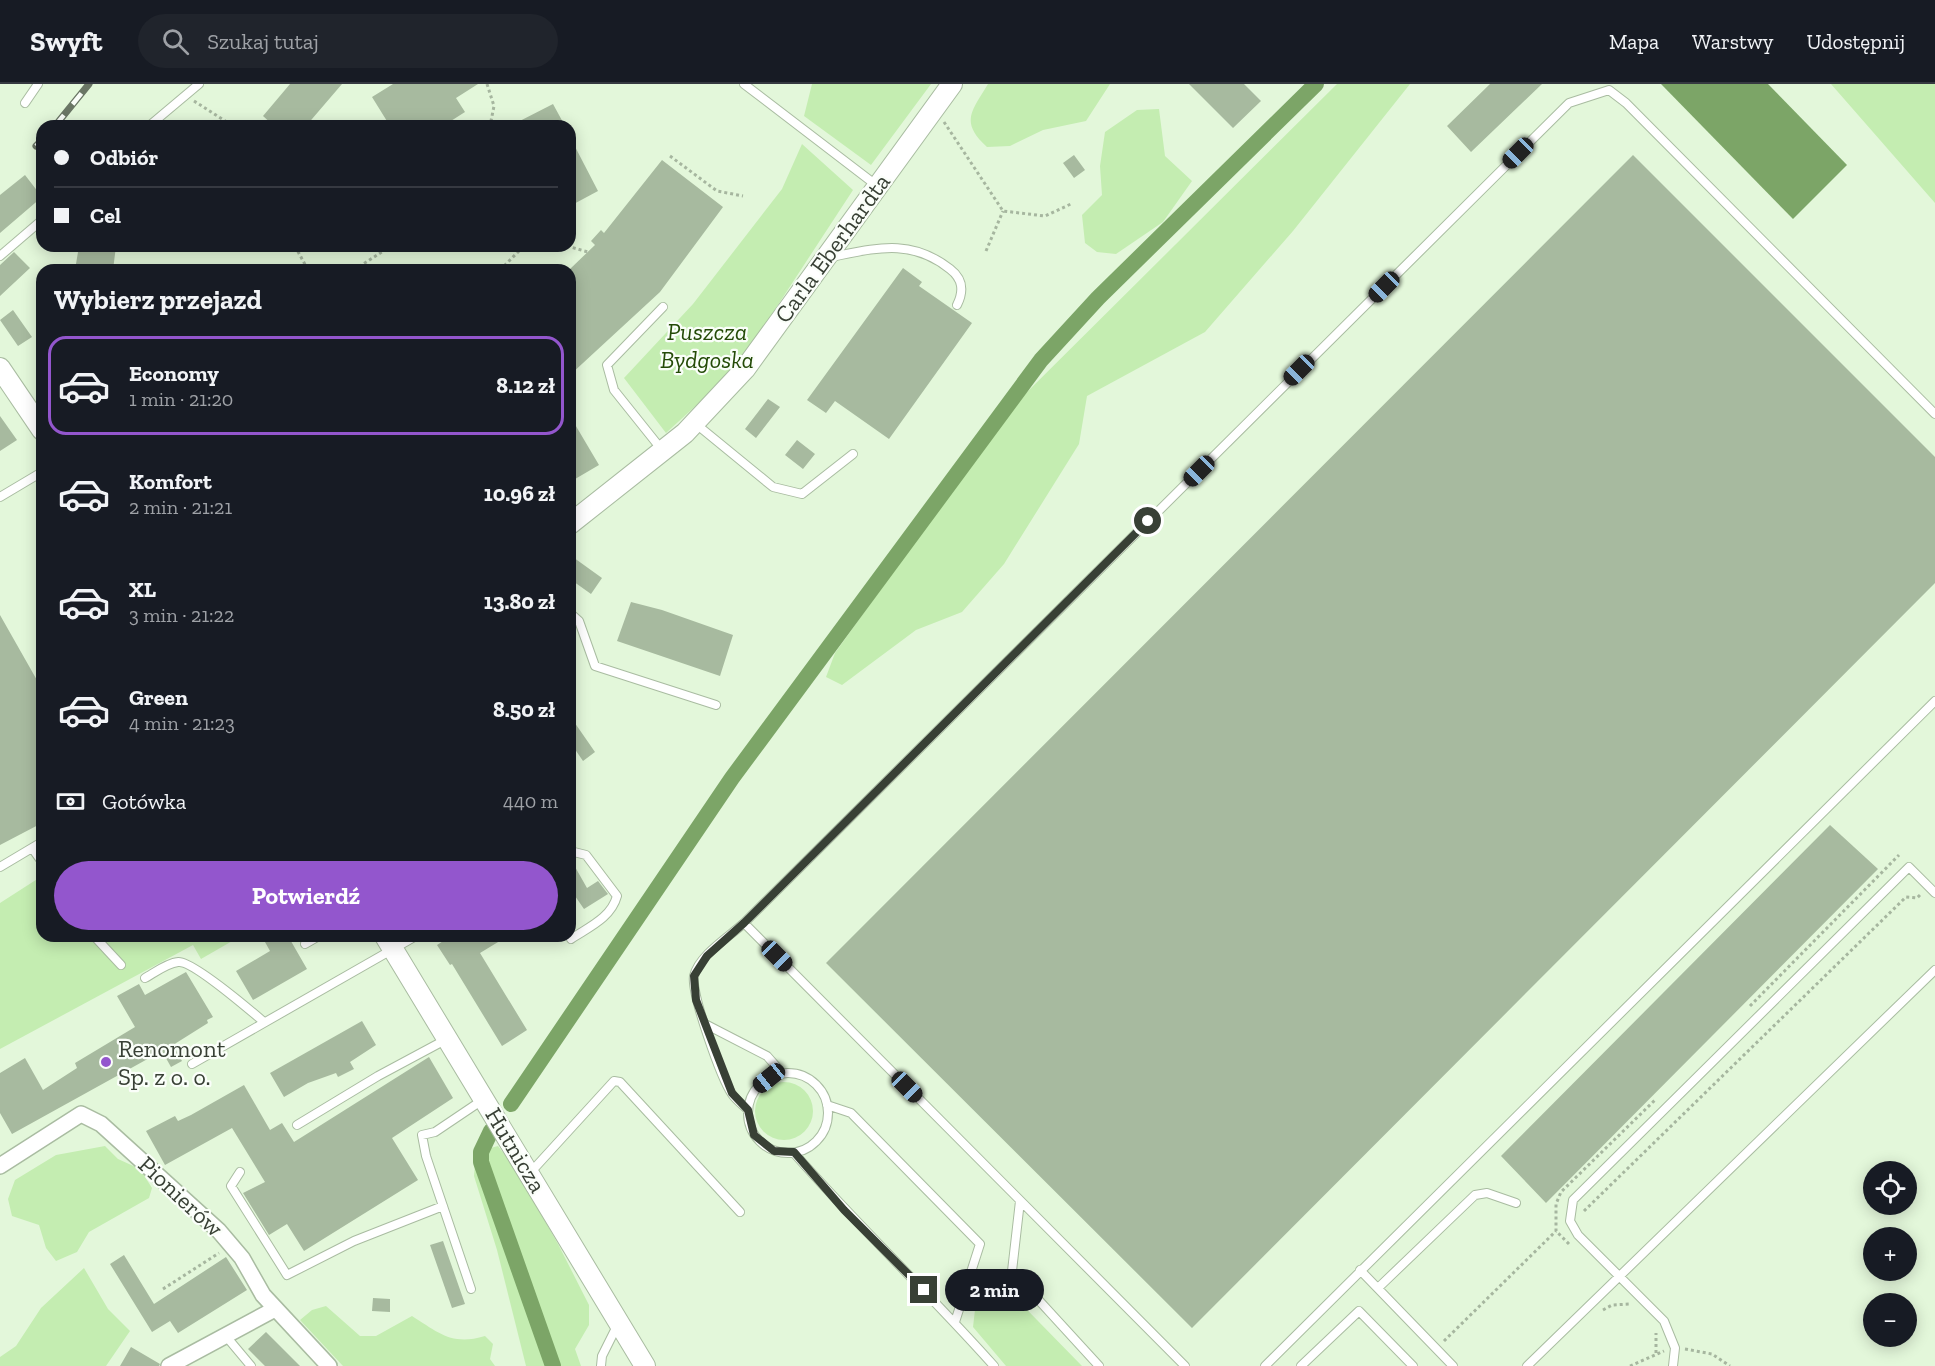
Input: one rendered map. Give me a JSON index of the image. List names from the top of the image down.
{
  "streets": {
    "street": ["Carla Eberhardta", "Hutnicza", "Pionierów"]
  },
  "parks": ["Puszcza Bydgoska"],
  "places": ["Renomont Sp. z o. o."],
  "page": {
    "header": "Swyft",
    "search": "Szukaj tutaj",
    "nav": ["Mapa", "Warstwy", "Udostępnij"],
    "banner": ["Odbiór", "Cel"],
    "heading": "Wybierz przejazd",
    "list": [
      {
        "name": "Economy",
        "note": "1 min · 21:20",
        "value": "8.12 zł"
      },
      {
        "name": "Komfort",
        "note": "2 min · 21:21",
        "value": "10.96 zł"
      },
      {
        "name": "XL",
        "note": "3 min · 21:22",
        "value": "13.80 zł"
      },
      {
        "name": "Green",
        "note": "4 min · 21:23",
        "value": "8.50 zł"
      }
    ],
    "pay": ["Gotówka", "440 m"],
    "buttons": "Potwierdź",
    "map_buttons": ["+", "−"],
    "bubble": "2 min"
  }
}
